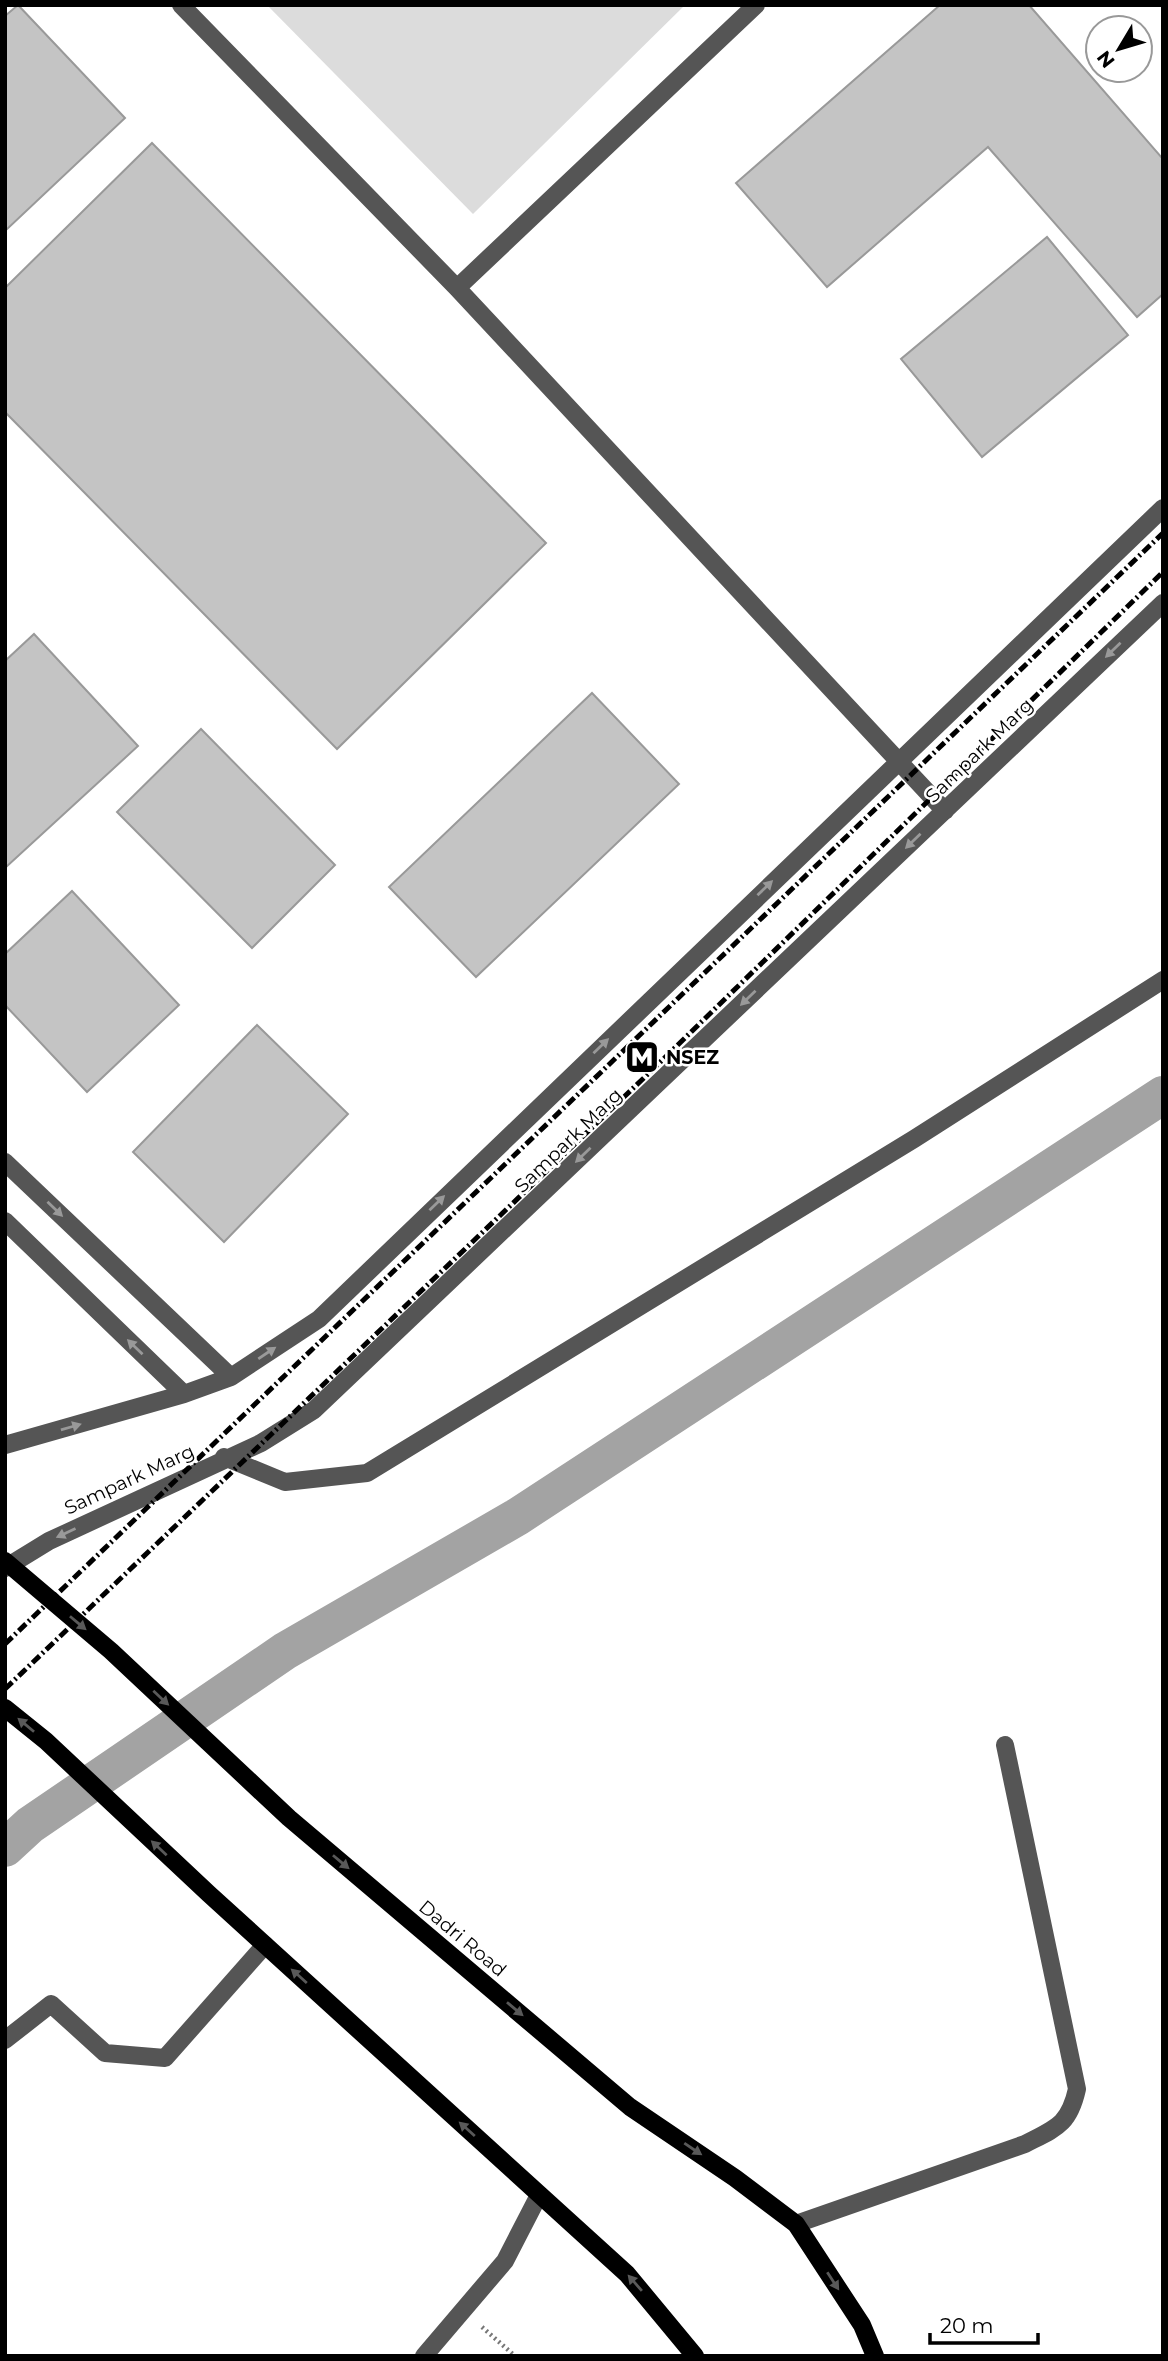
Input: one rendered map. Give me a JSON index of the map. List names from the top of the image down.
{
  "streets": {
    "main road": ["Dadri Road"],
    "street": ["Sampark Marg"]
  },
  "crossings": [
    ["Sampark Marg", "Dadri Road"]
  ],
  "places": {
    "metro station": ["NSEZ"]
  },
  "scale_bar": "20 m",
  "north": "bottom left"
}
